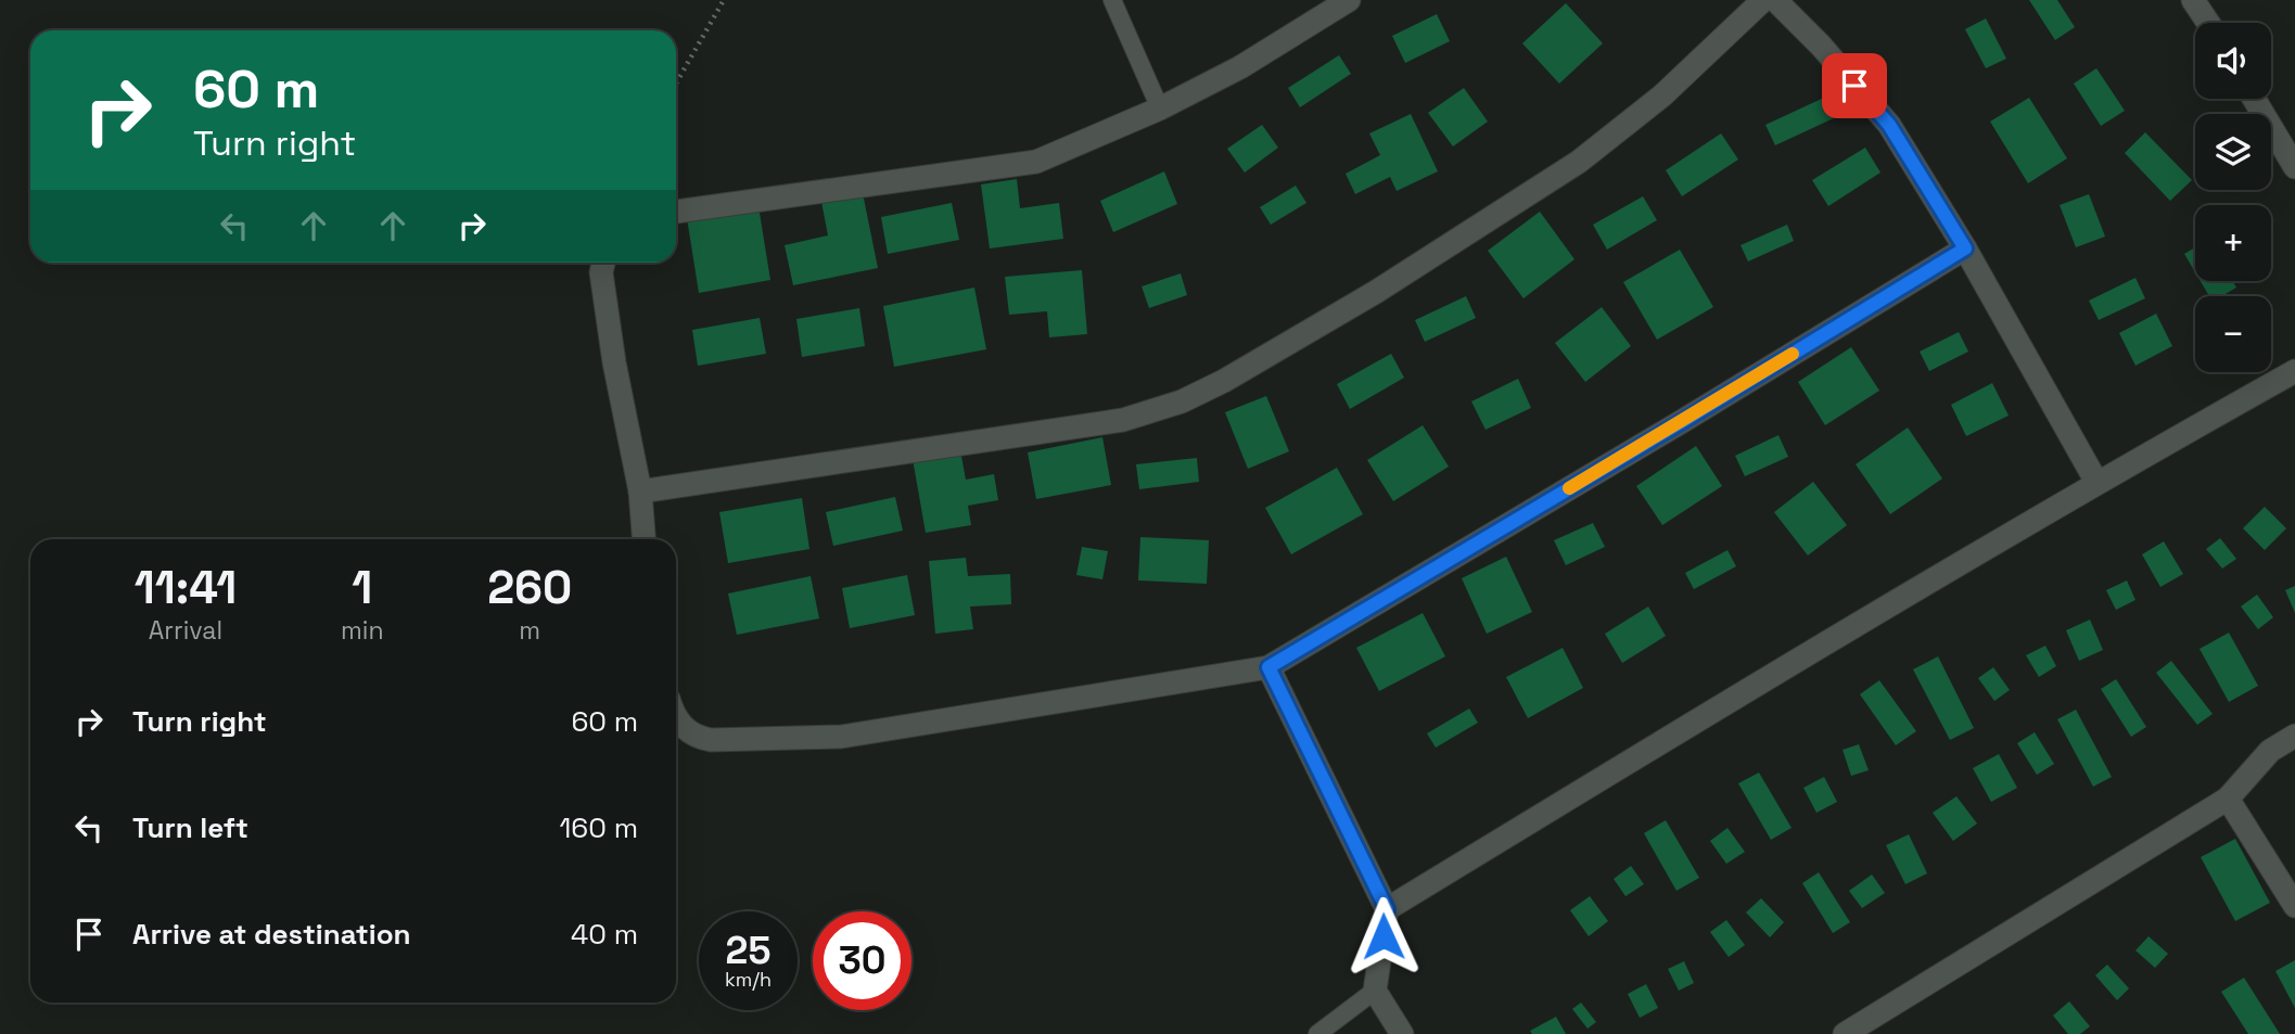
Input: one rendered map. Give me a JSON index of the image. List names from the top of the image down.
{
  "page": {
    "map_buttons": ["+", "−"],
    "turn": ["60 m", "Turn right"],
    "eta": [
      "11:41",
      "Arrival",
      "1",
      "min",
      "260",
      "m"
    ],
    "list": [
      {
        "name": "Turn right",
        "value": "60 m"
      },
      {
        "name": "Turn left",
        "value": "160 m"
      },
      {
        "name": "Arrive at destination",
        "value": "40 m"
      }
    ],
    "speed": "25 km/h",
    "limit": "30"
  }
}
